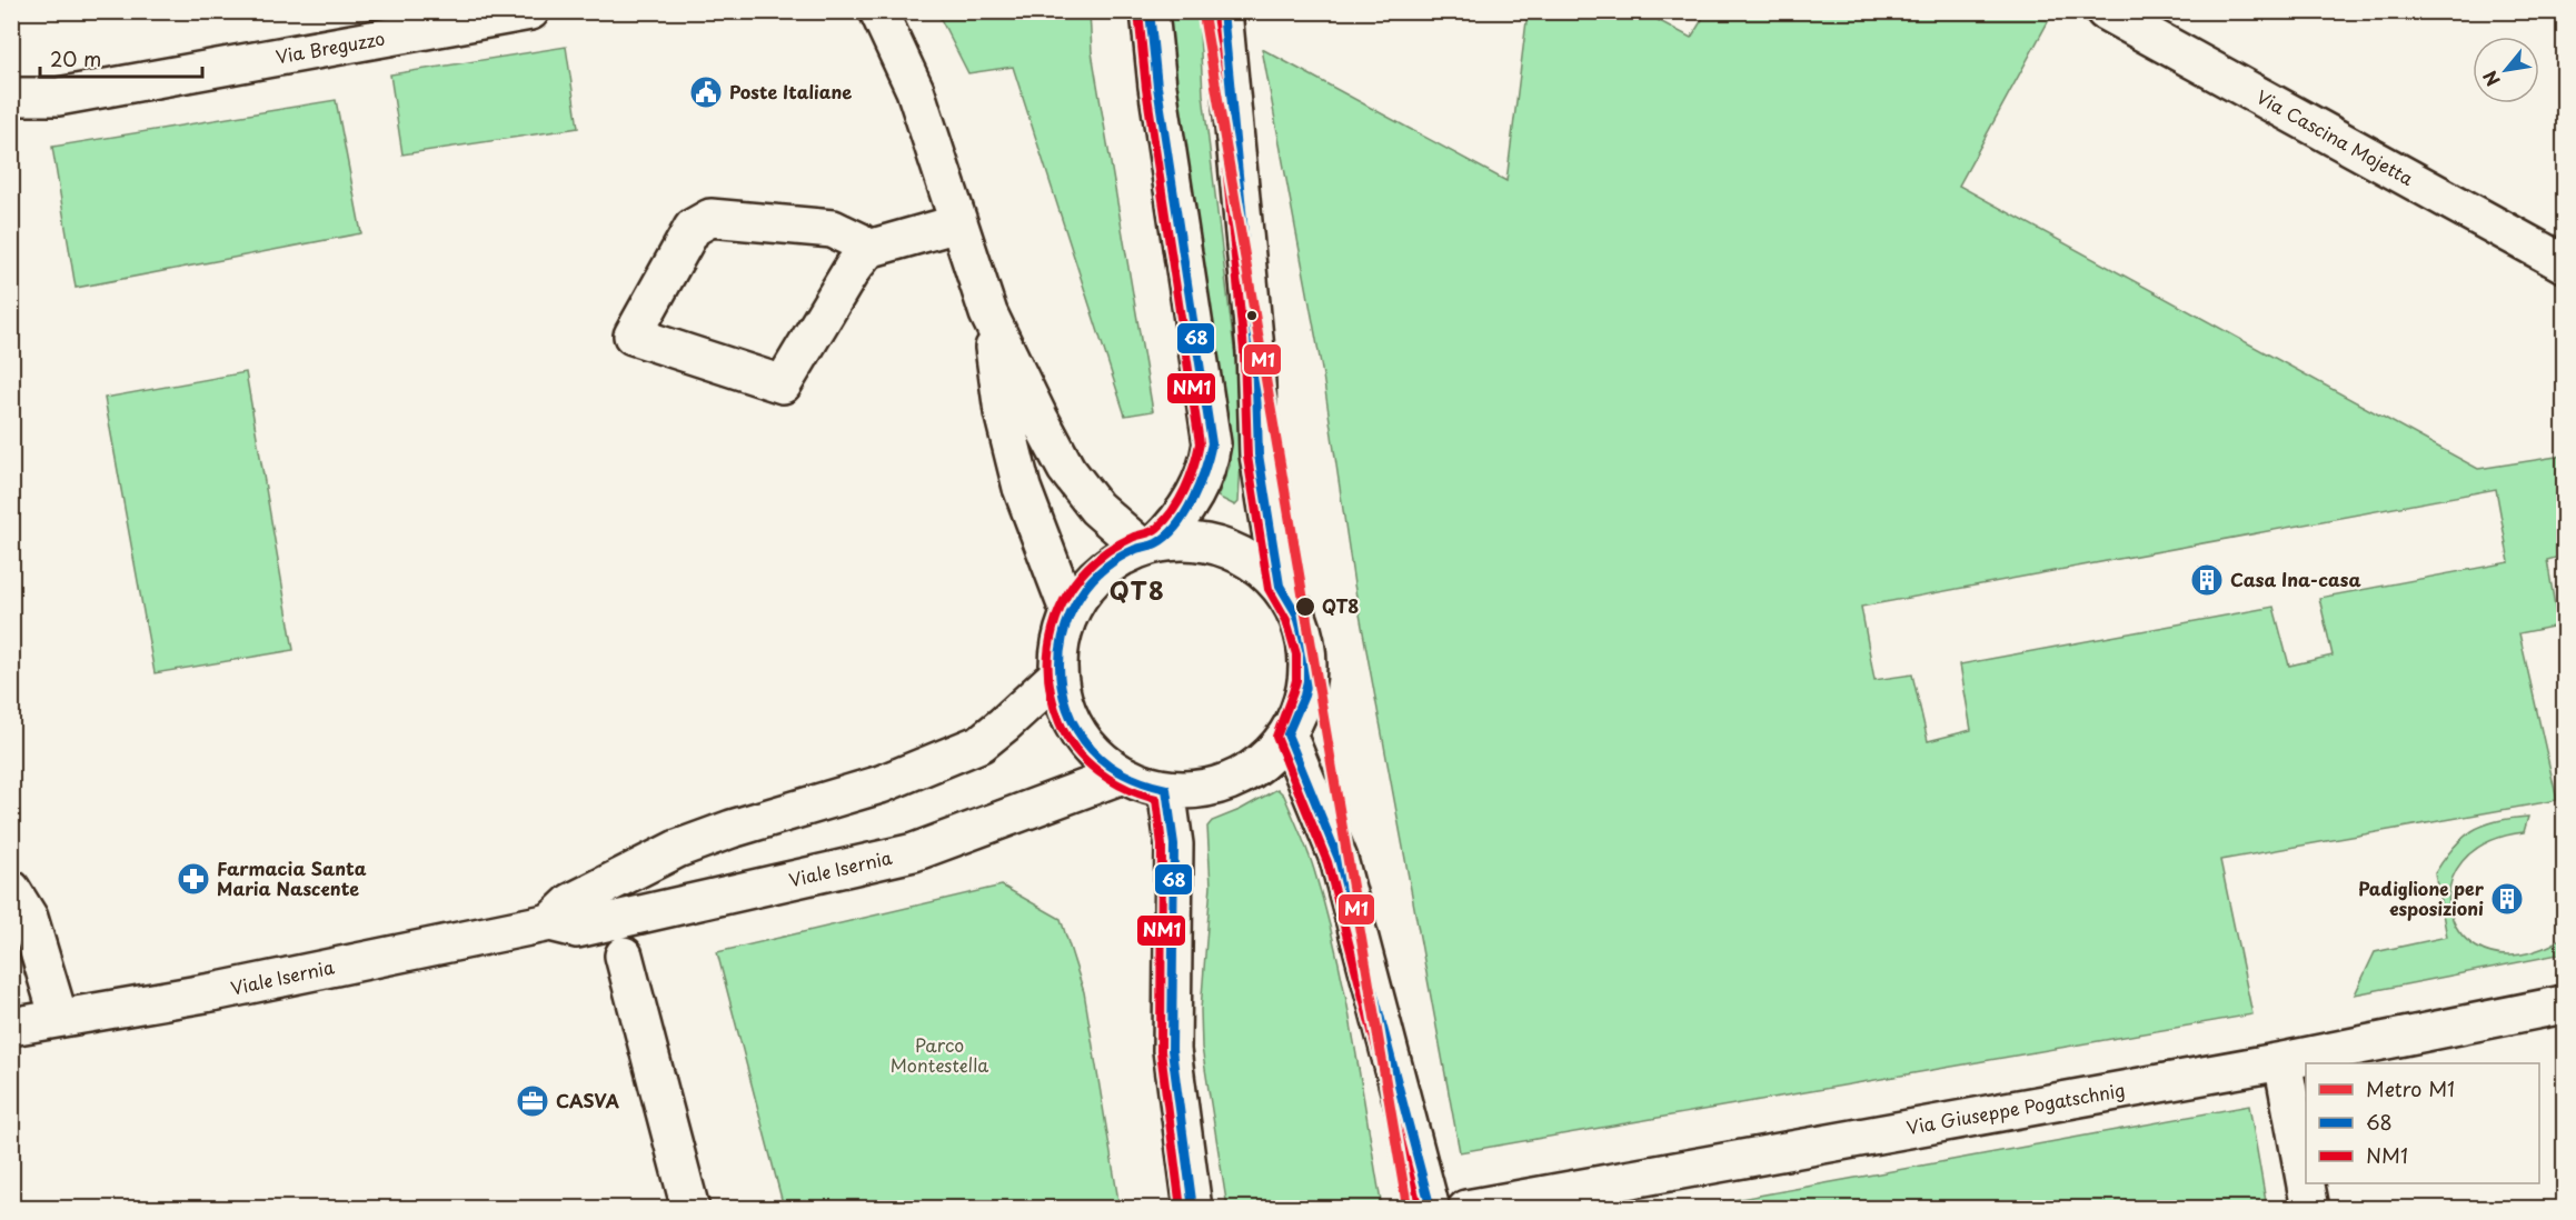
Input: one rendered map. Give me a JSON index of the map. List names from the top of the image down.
{
  "streets": {
    "street": [
      "Via Breguzzo",
      "Via Cascina Mojetta",
      "Viale Isernia",
      "Via Giuseppe Pogatschnig"
    ]
  },
  "districts": ["QT8"],
  "parks": ["Parco Montestella"],
  "places": {
    "public building": ["Poste Italiane"],
    "building": ["Casa Ina-casa", "Padiglione per esposizioni"],
    "other": ["QT8"],
    "pharmacy": ["Farmacia Santa Maria Nascente"],
    "office": ["CASVA"]
  },
  "lines": ["metro line M1", "transit line 68", "transit line NM1"],
  "legend": ["Metro M1", "68", "NM1"],
  "scale_bar": "20 m",
  "north": "bottom left"
}
